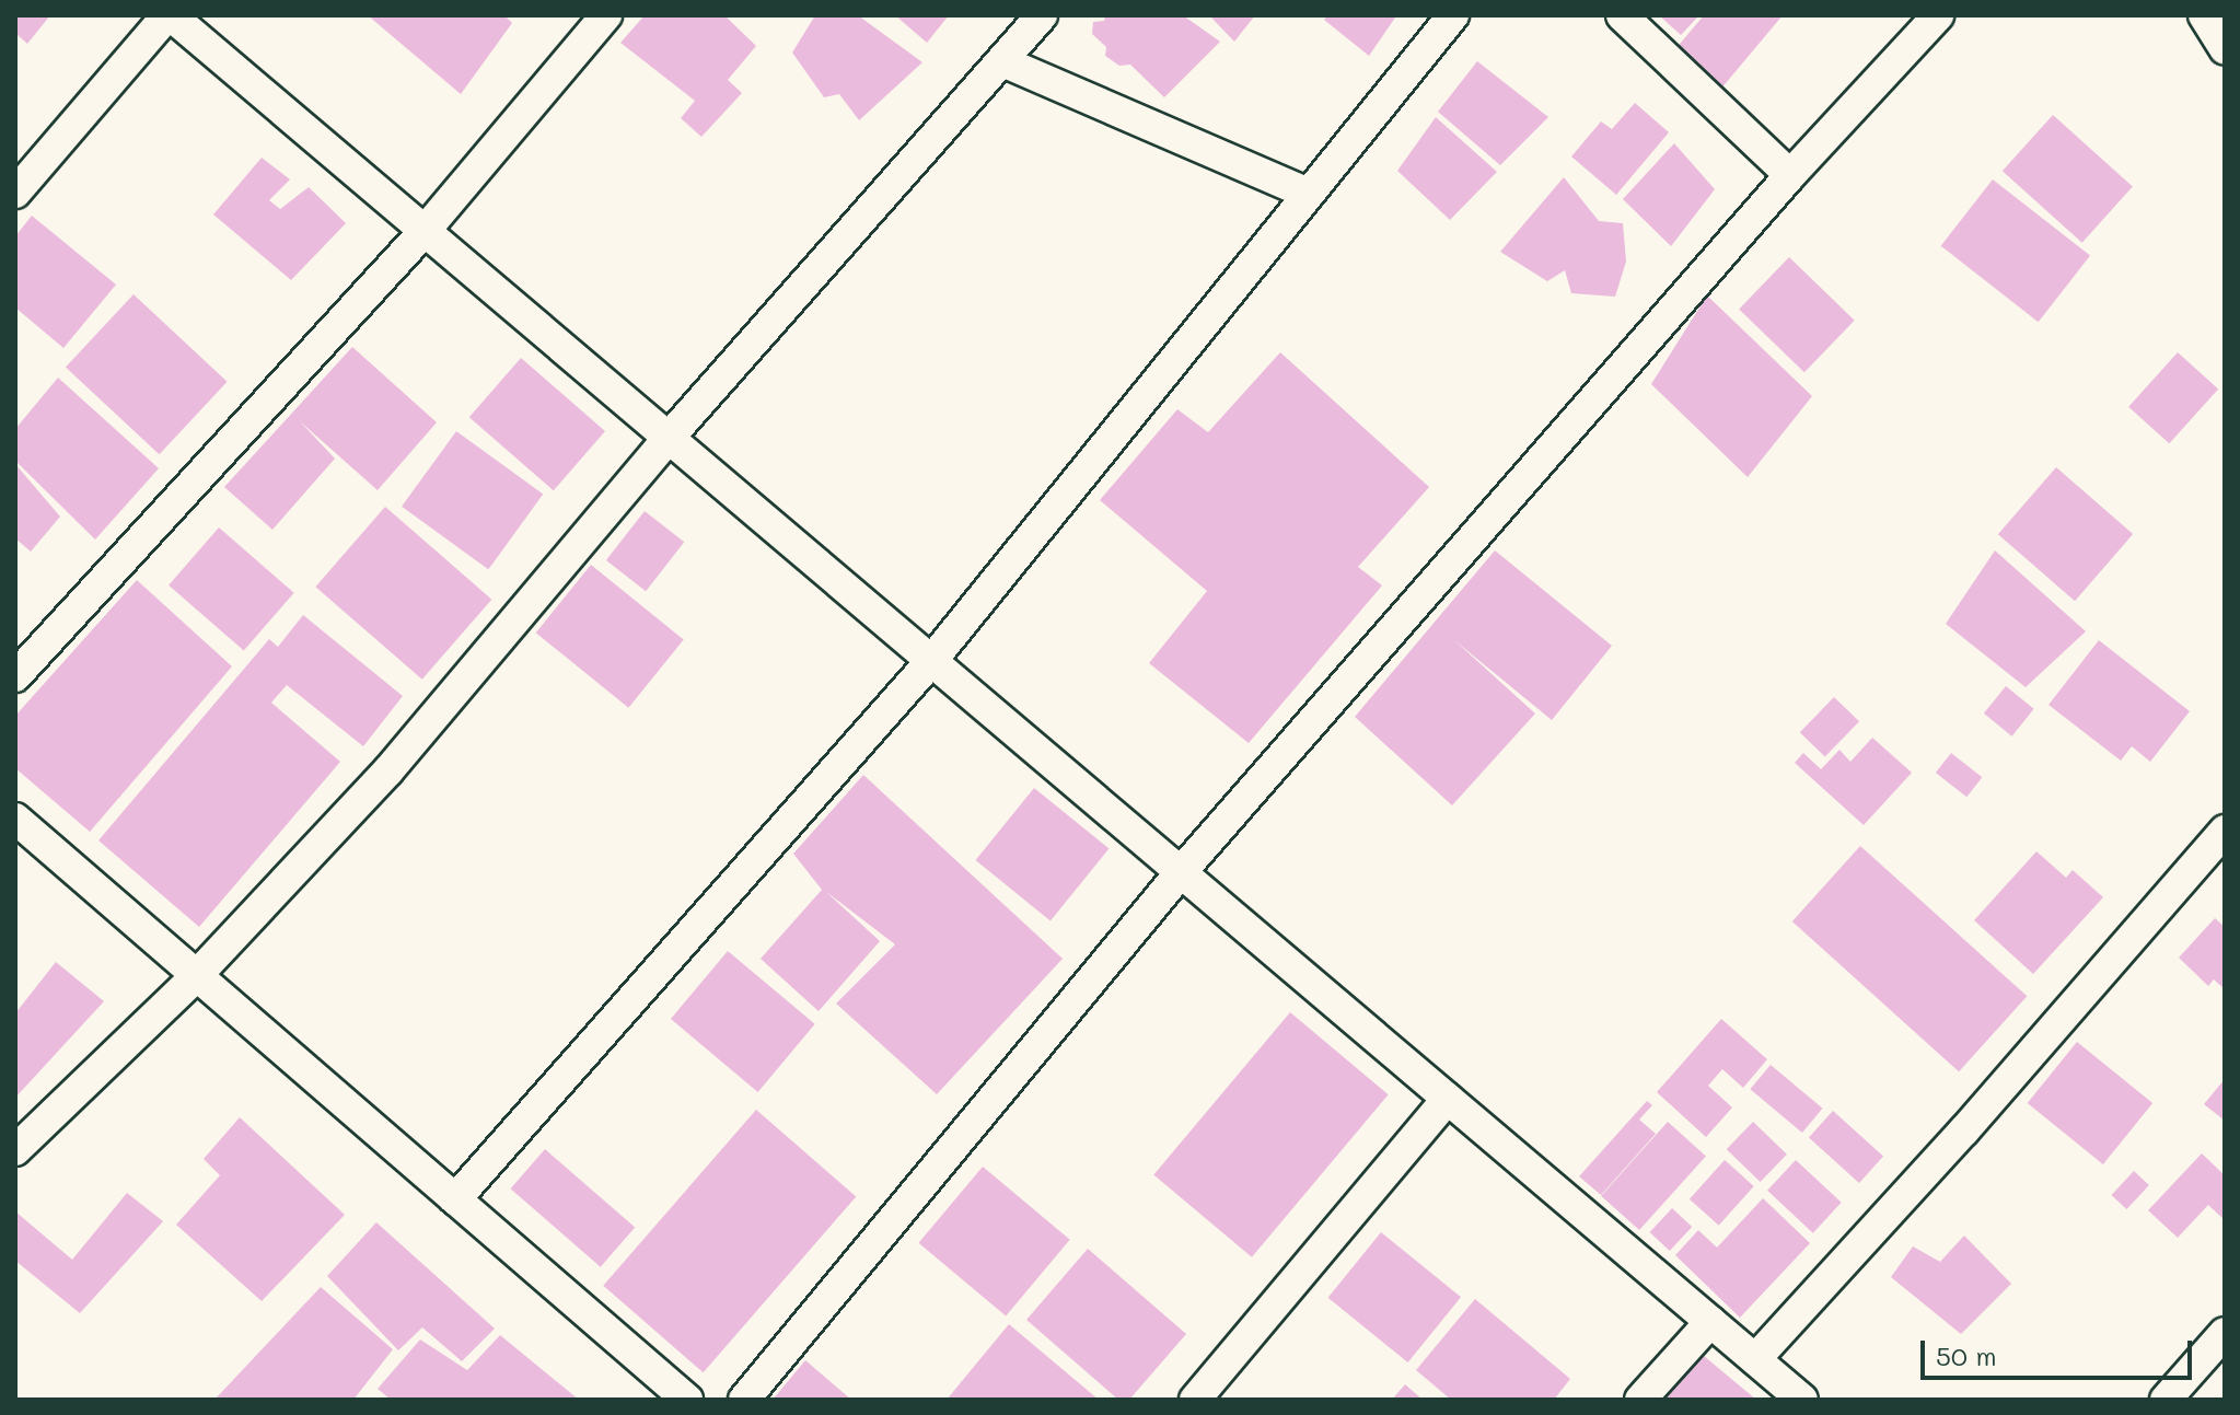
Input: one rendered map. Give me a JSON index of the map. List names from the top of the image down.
{
  "scale_bar": "50 m"
}
